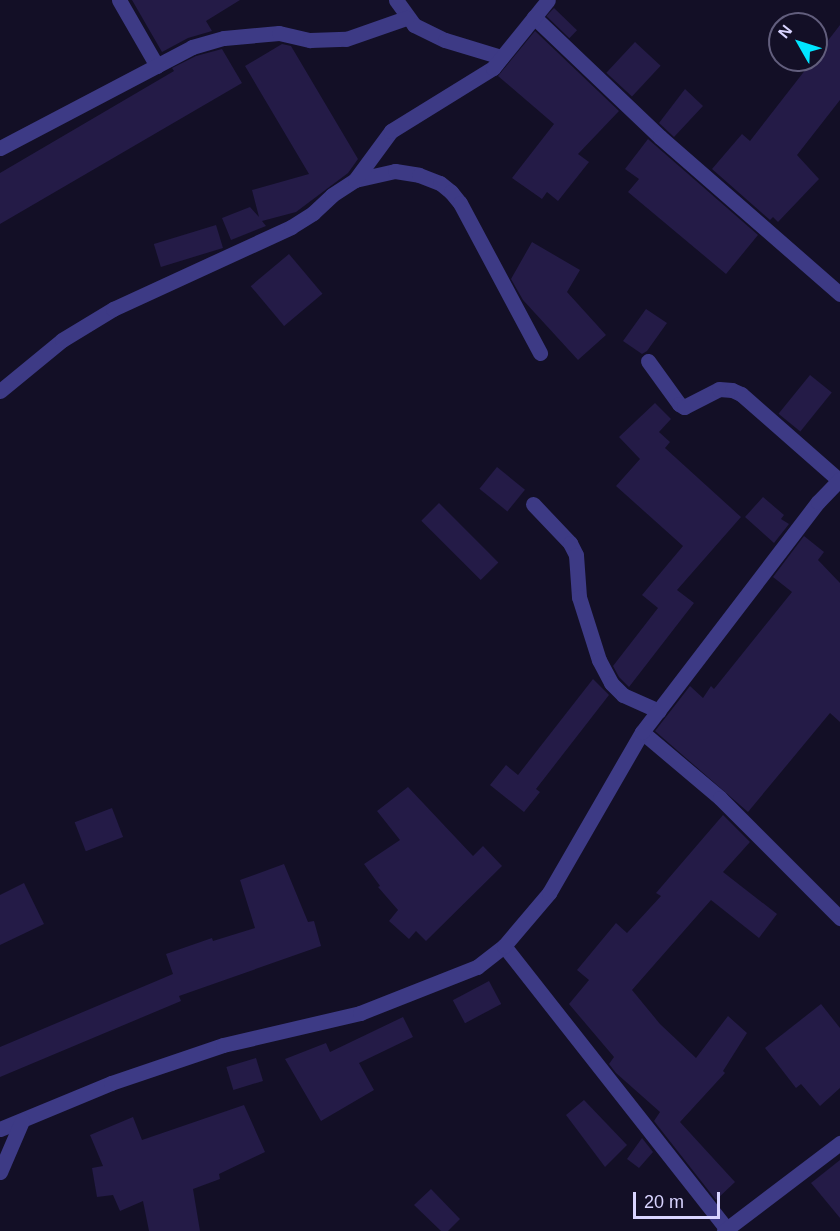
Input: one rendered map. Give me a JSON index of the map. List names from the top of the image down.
{
  "scale_bar": "20 m",
  "north": "top left"
}
